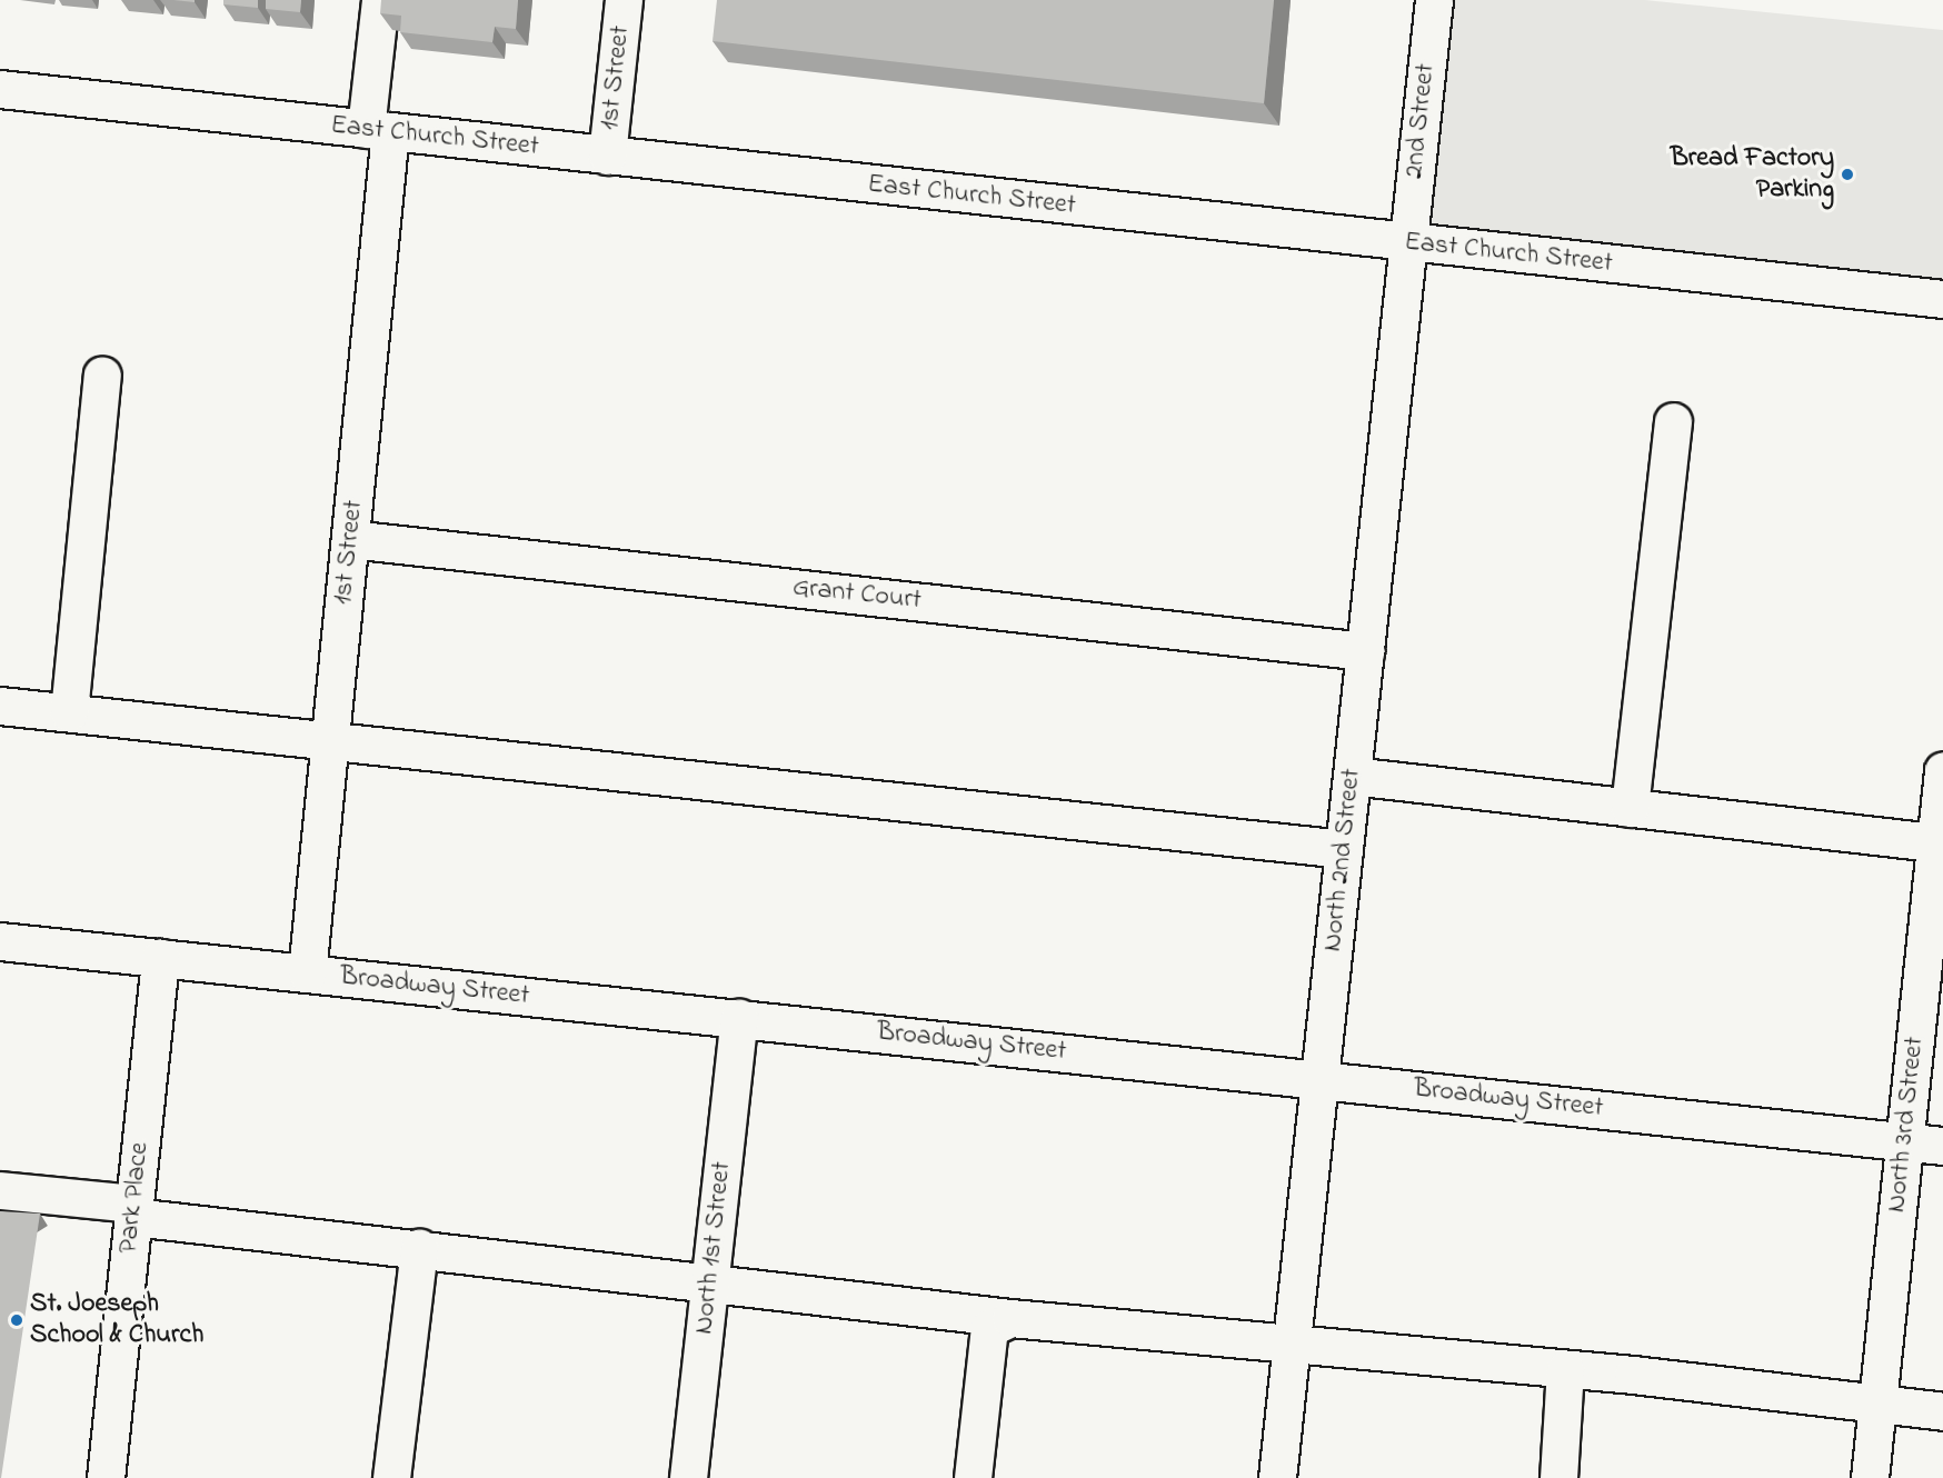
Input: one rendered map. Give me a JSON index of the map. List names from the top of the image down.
{
  "streets": {
    "street": [
      "1st Street",
      "2nd Street",
      "East Church Street",
      "Grant Court",
      "North 2nd Street",
      "Broadway Street",
      "North 3rd Street",
      "Park Place",
      "North 1st Street"
    ]
  },
  "crossings": [
    ["1st Street", "East Church Street"],
    ["1st Street", "Grant Court"],
    ["1st Street", "Broadway Street"],
    ["2nd Street", "East Church Street"],
    ["2nd Street", "North 2nd Street"],
    ["East Church Street", "North 2nd Street"],
    ["Grant Court", "North 2nd Street"],
    ["North 2nd Street", "Broadway Street"],
    ["Broadway Street", "North 3rd Street"],
    ["Broadway Street", "Park Place"],
    ["Broadway Street", "North 1st Street"]
  ],
  "places": ["Bread Factory Parking", "St. Joeseph School & Church"]
}
